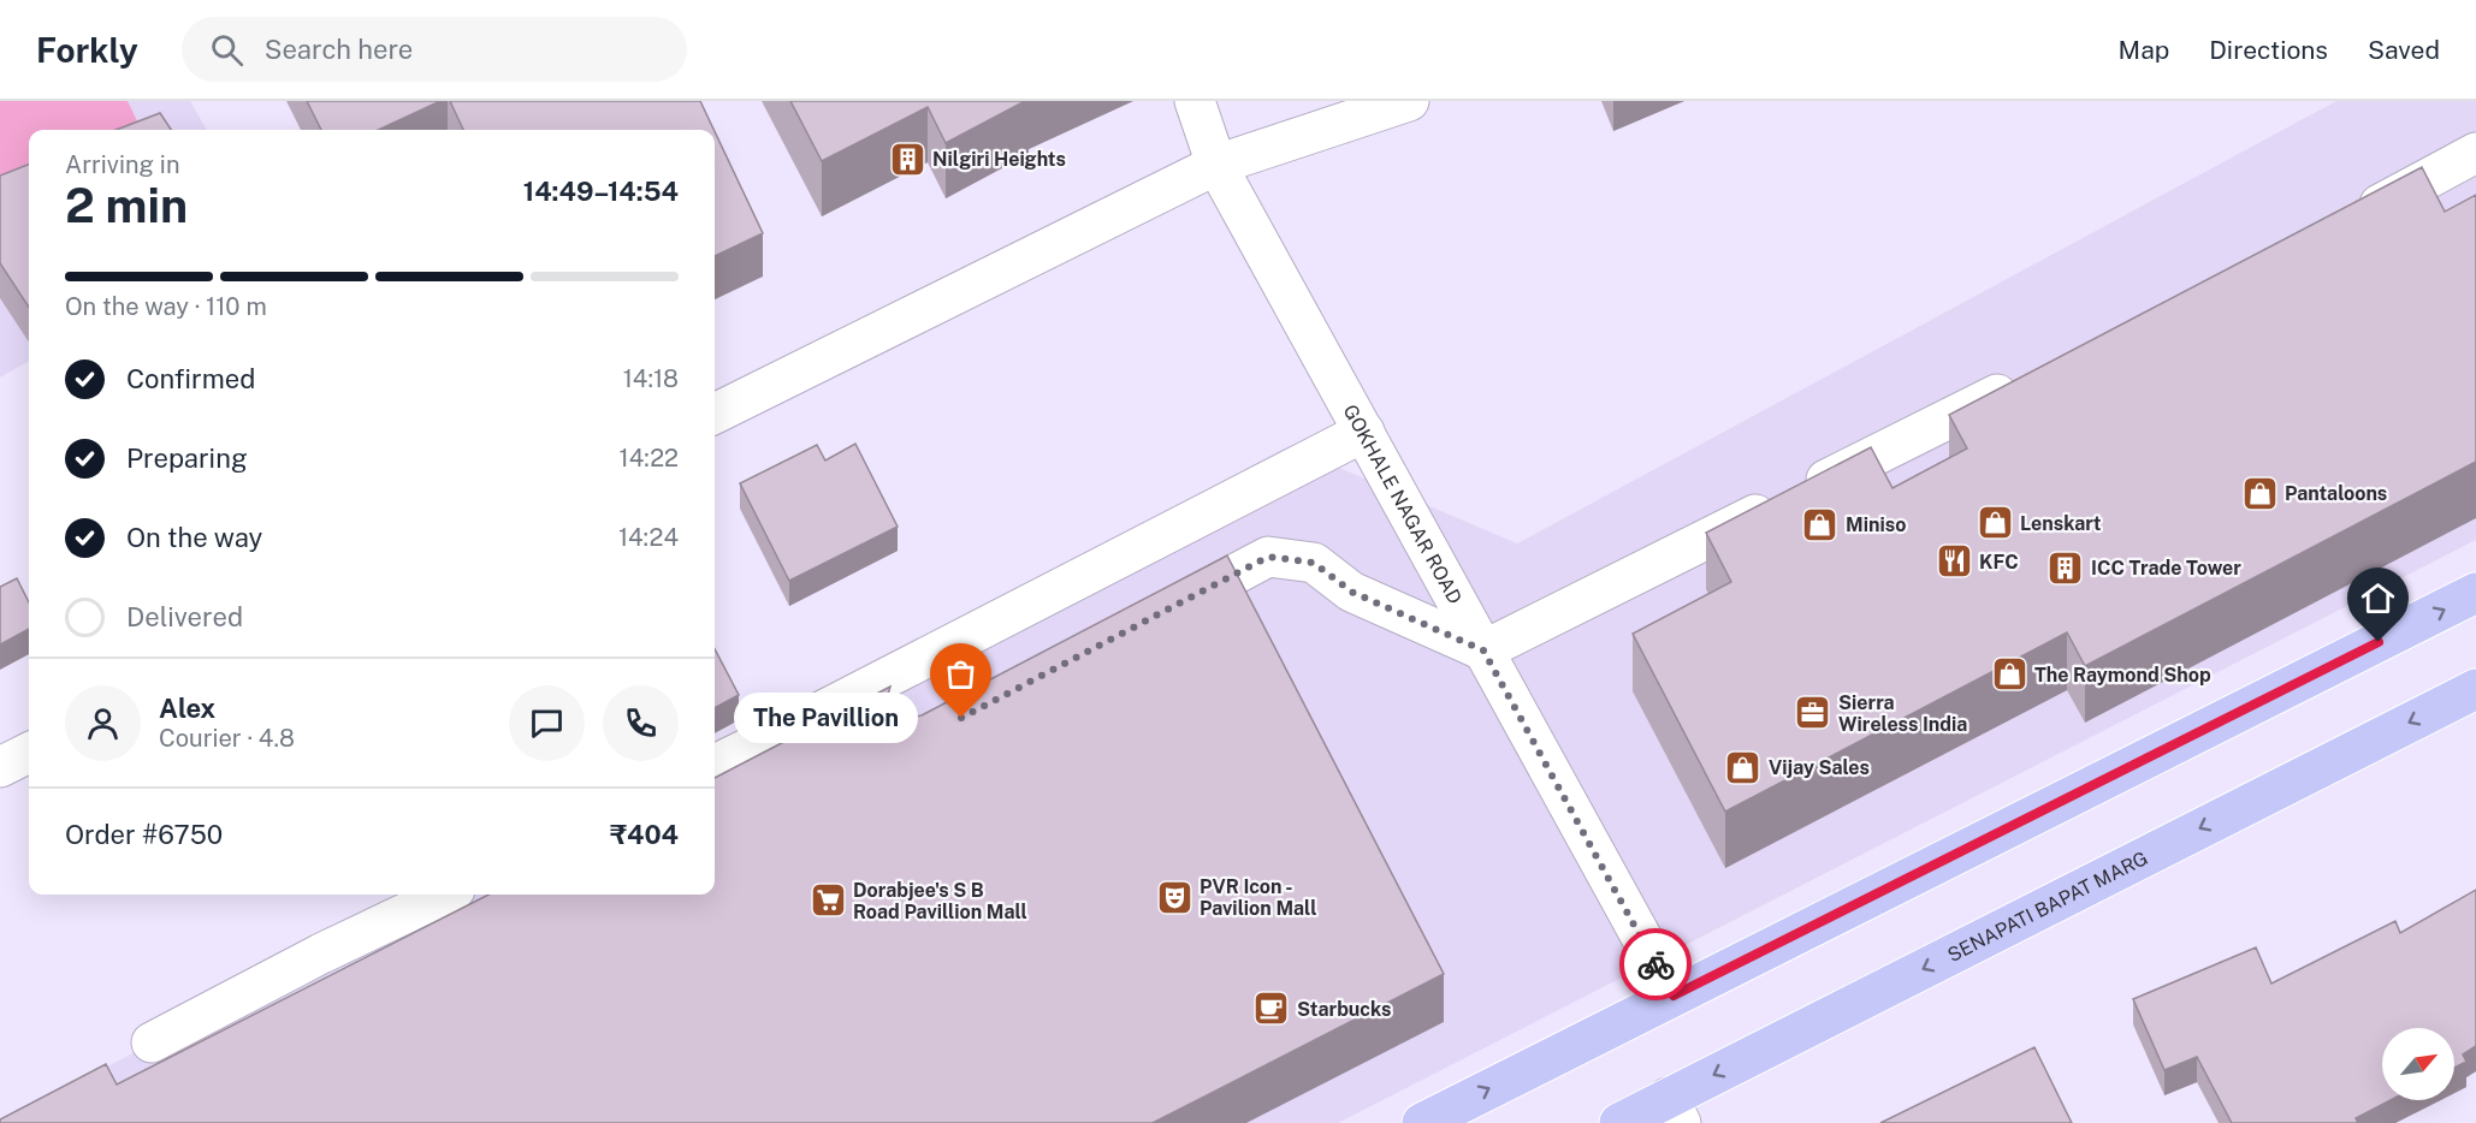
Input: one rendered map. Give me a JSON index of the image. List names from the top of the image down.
{
  "streets": {
    "main road": ["SENAPATI BAPAT MARG"],
    "street": ["GOKHALE NAGAR ROAD"]
  },
  "places": {
    "building": ["Nilgiri Heights", "ICC Trade Tower"],
    "shop": [
      "Pantaloons",
      "Lenskart",
      "Miniso",
      "The Raymond Shop",
      "Vijay Sales"
    ],
    "restaurant": ["KFC"],
    "office": ["Sierra Wireless India"],
    "other": ["The Pavillion"],
    "theatre": ["PVR Icon - Pavilion Mall"],
    "supermarket": ["Dorabjee's S B Road Pavillion Mall"],
    "cafe": ["Starbucks"]
  },
  "north": "top right",
  "page": {
    "header": "Forkly",
    "search": "Search here",
    "nav": ["Map", "Directions", "Saved"],
    "heading": ["2 min", "Arriving in", "14:49–14:54"],
    "panel": [
      "Alex",
      "Courier · 4.8",
      "Order #6750",
      "₹404"
    ],
    "bar": "On the way · 110 m",
    "list": [
      ["Confirmed", "14:18"],
      ["Preparing", "14:22"],
      ["On the way", "14:24"],
      "Delivered"
    ],
    "bubble": "The Pavillion"
  }
}
